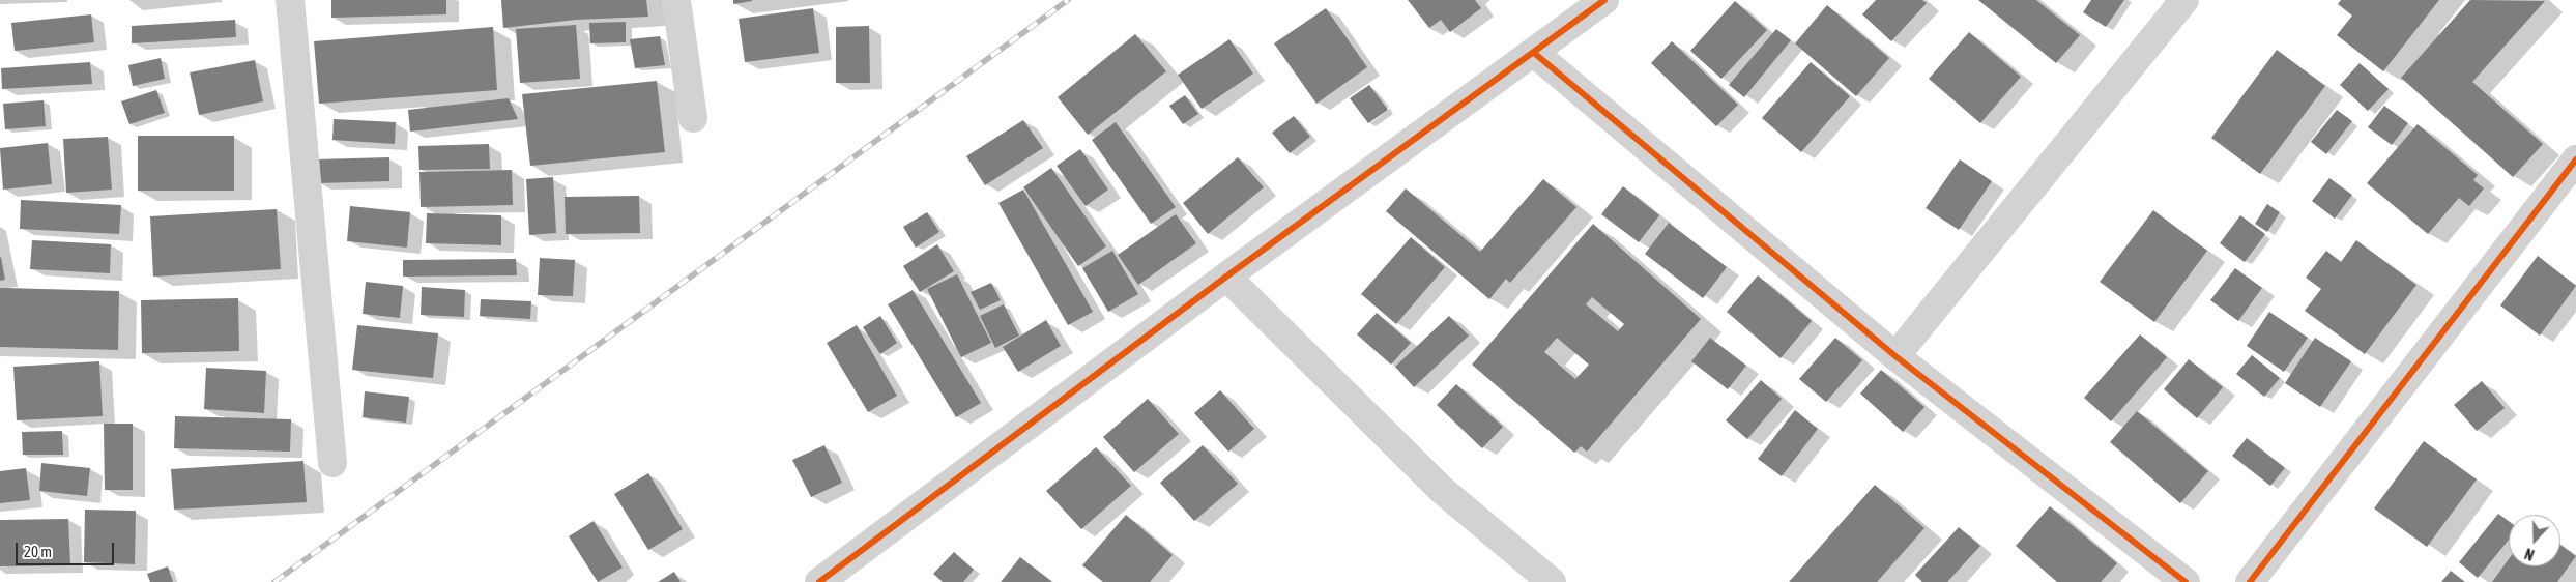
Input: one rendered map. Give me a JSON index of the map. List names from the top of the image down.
{
  "scale_bar": "20 m",
  "north": "bottom"
}
